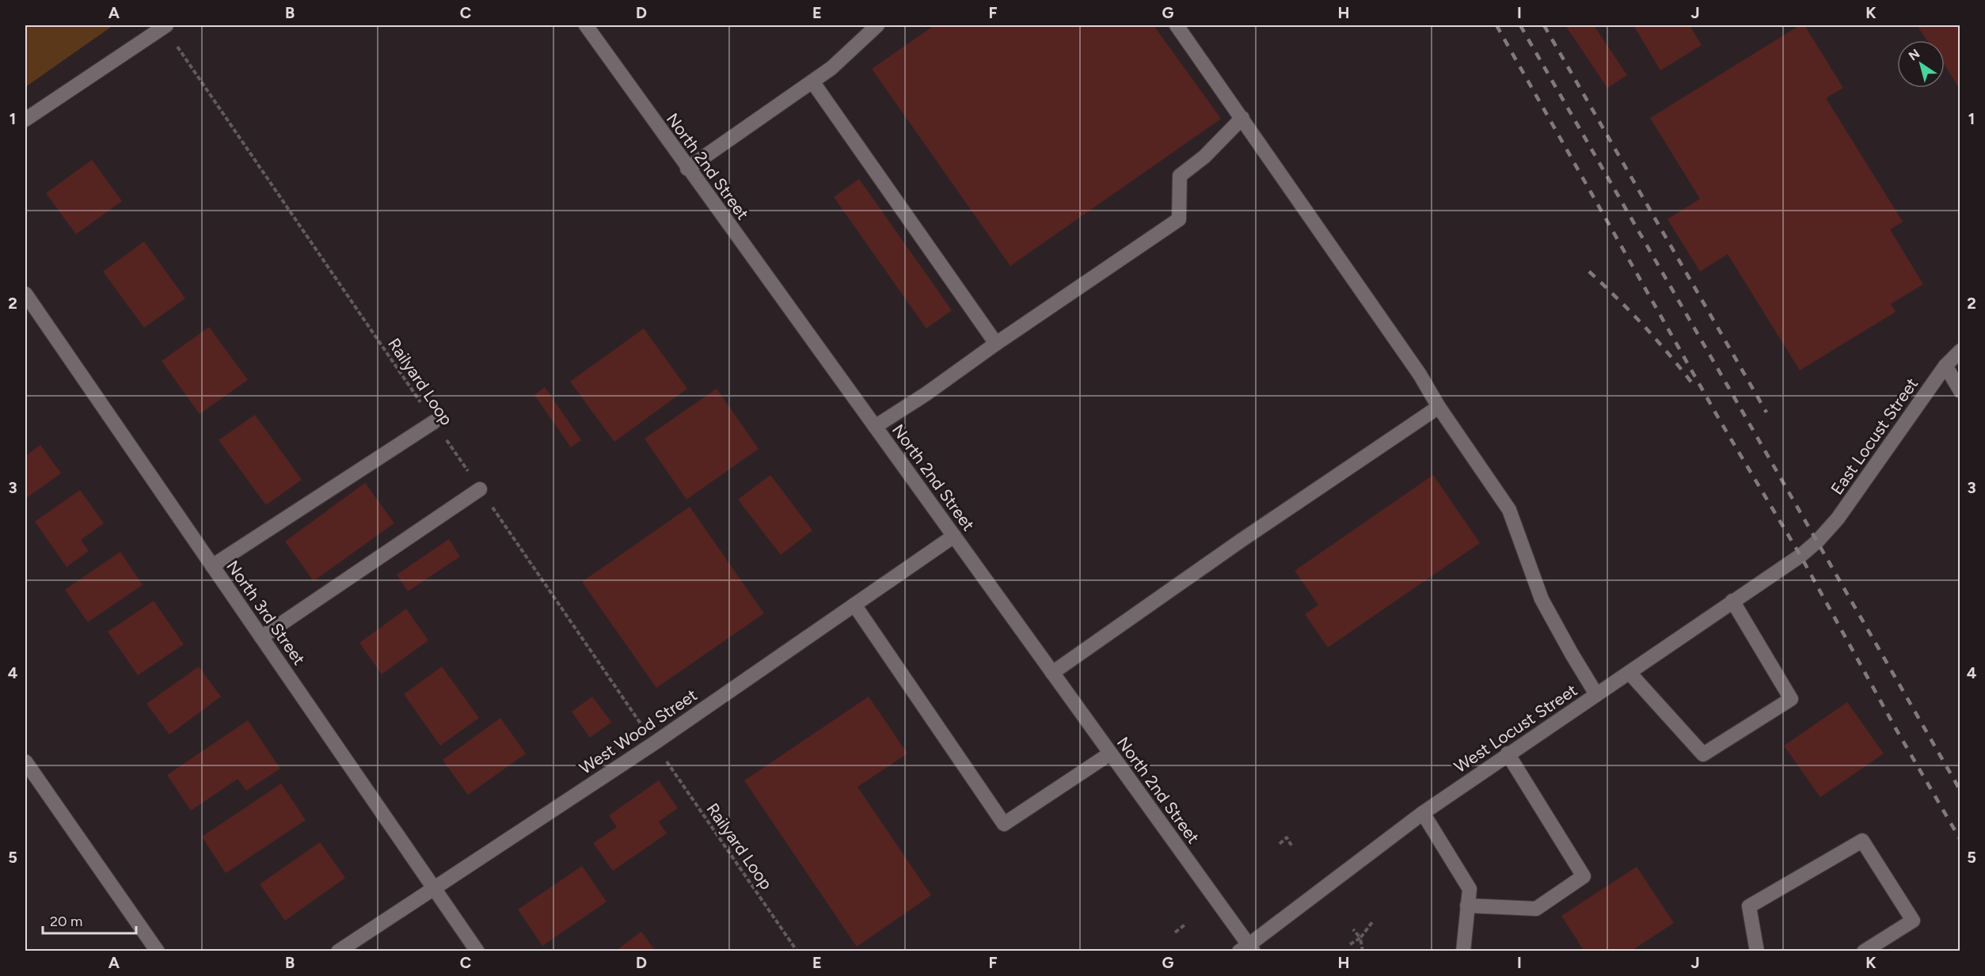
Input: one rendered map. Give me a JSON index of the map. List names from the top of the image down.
{
  "streets": {
    "main road": [
      "North 2nd Street",
      "East Locust Street",
      "North 3rd Street",
      "West Locust Street",
      "West Wood Street"
    ],
    "path": ["Railyard Loop"]
  },
  "crossings": [
    ["North 2nd Street", "West Locust Street"],
    ["North 2nd Street", "West Wood Street"],
    ["East Locust Street", "West Locust Street"],
    ["North 3rd Street", "West Wood Street"]
  ],
  "scale_bar": "20 m",
  "north": "top left",
  "grid": {
    "columns": [
      "A",
      "B",
      "C",
      "D",
      "E",
      "F",
      "G",
      "H",
      "I",
      "J",
      "K"
    ],
    "rows": [
      "1",
      "2",
      "3",
      "4",
      "5"
    ]
  }
}
